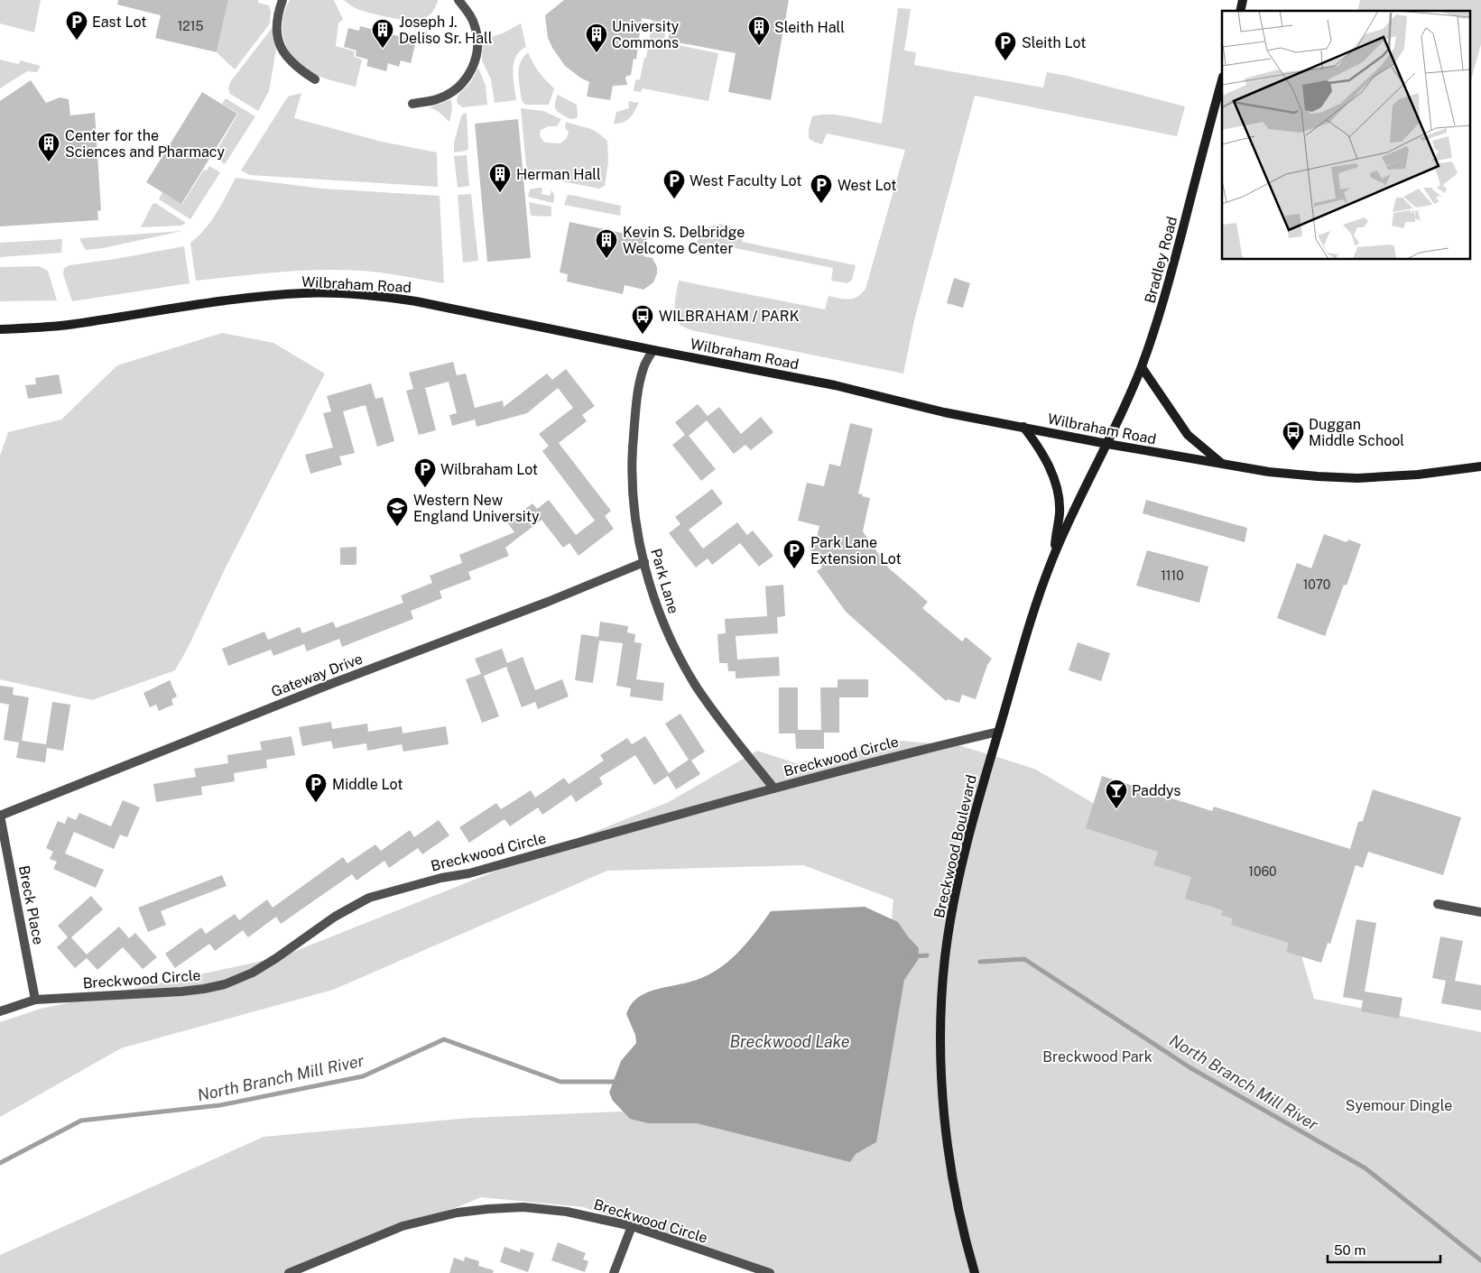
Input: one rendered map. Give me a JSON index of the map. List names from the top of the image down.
{
  "streets": {
    "main road": ["Bradley Road", "Wilbraham Road", "Breckwood Boulevard"],
    "street": [
      "Park Lane",
      "Gateway Drive",
      "Breckwood Circle",
      "Breck Place"
    ]
  },
  "crossings": [
    ["Bradley Road", "Wilbraham Road"],
    ["Bradley Road", "Breckwood Boulevard"],
    ["Wilbraham Road", "Park Lane"],
    ["Wilbraham Road", "Breckwood Boulevard"],
    ["Park Lane", "Gateway Drive"],
    ["Park Lane", "Breckwood Circle"],
    ["Gateway Drive", "Breck Place"],
    ["Breckwood Circle", "Breckwood Boulevard"],
    ["Breckwood Circle", "Breck Place"]
  ],
  "water": ["Breckwood Lake", "North Branch Mill River"],
  "parks": ["Breckwood Park", "Syemour Dingle"],
  "places": {
    "parking": [
      "East Lot",
      "Sleith Lot",
      "West Faculty Lot",
      "West Lot",
      "Wilbraham Lot",
      "Park Lane Extension Lot",
      "Middle Lot"
    ],
    "building": [
      "Sleith Hall",
      "Joseph J. Deliso Sr. Hall",
      "University Commons",
      "Center for the Sciences and Pharmacy",
      "Herman Hall",
      "Kevin S. Delbridge Welcome Center"
    ],
    "bus stop": ["WILBRAHAM / PARK", "Duggan Middle School"],
    "school or university": ["Western New England University"],
    "bar": ["Paddys"]
  },
  "house_numbers": [
    "1215",
    "1110",
    "1070",
    "1060"
  ],
  "scale_bar": "50 m"
}
